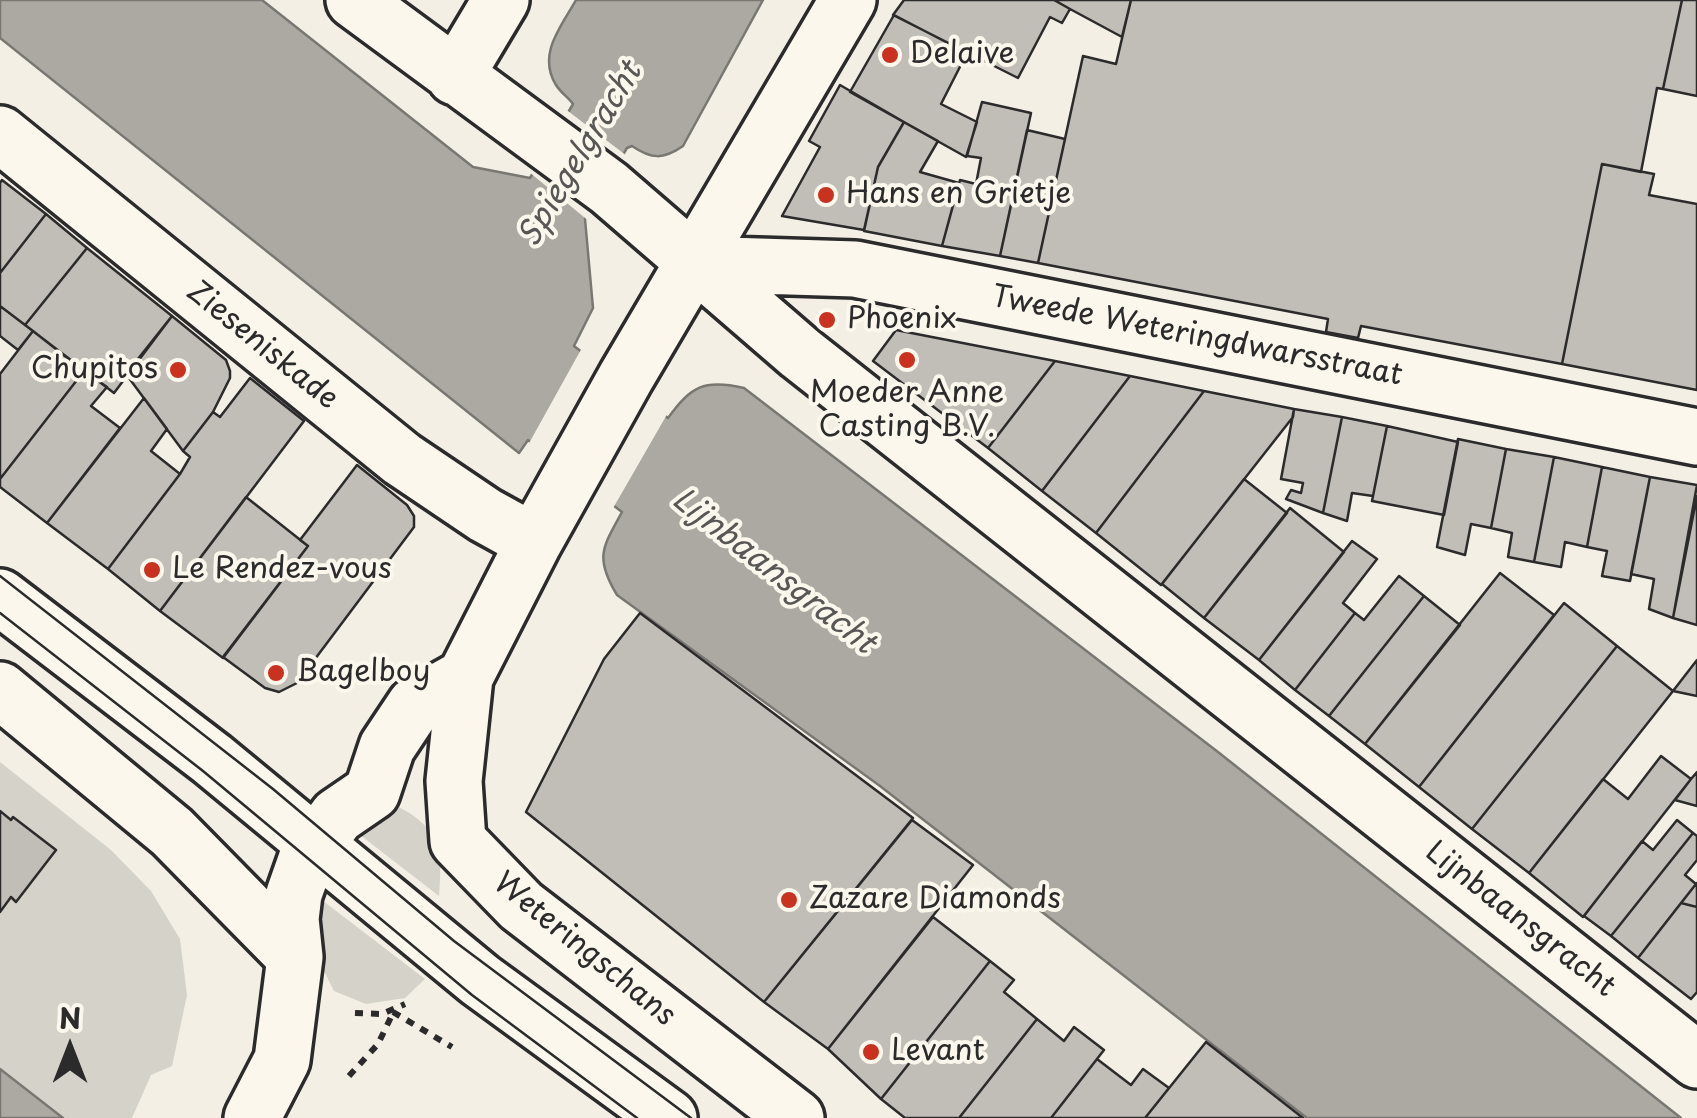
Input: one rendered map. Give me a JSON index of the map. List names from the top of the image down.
{
  "streets": {
    "street": [
      "Tweede Weteringdwarsstraat",
      "Zieseniskade",
      "Lijnbaansgracht",
      "Weteringschans"
    ]
  },
  "crossings": [
    ["Tweede Weteringdwarsstraat", "Lijnbaansgracht"],
    ["Zieseniskade", "Weteringschans"]
  ],
  "water": ["Spiegelgracht", "Lijnbaansgracht"],
  "places": [
    "Delaive",
    "Hans en Grietje",
    "Phoenix",
    "Moeder Anne Casting B.V.",
    "Chupitos",
    "Le Rendez-vous",
    "Bagelboy",
    "Zazare Diamonds",
    "Levant"
  ],
  "north": "top"
}
